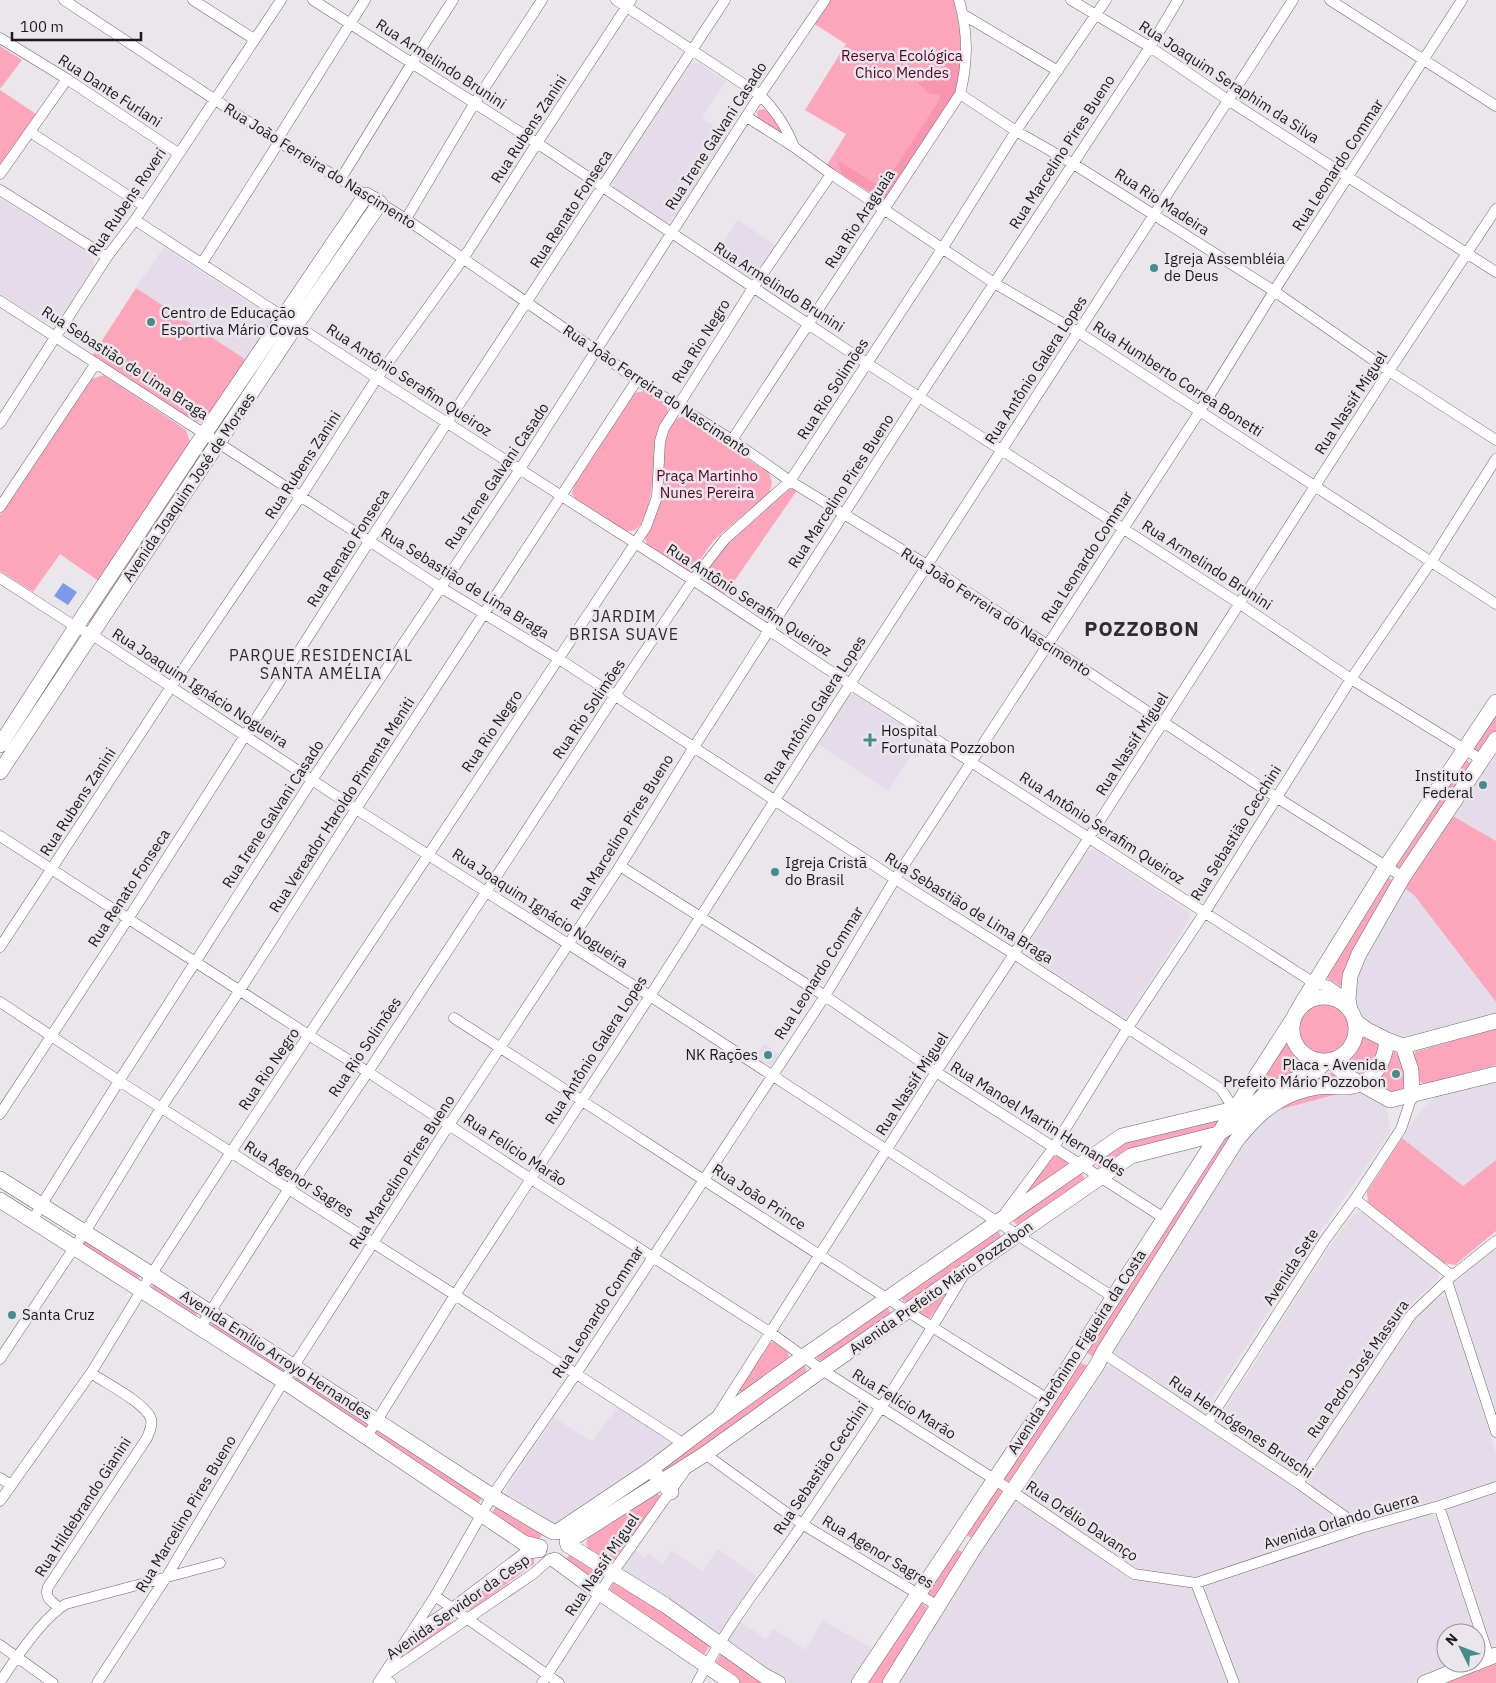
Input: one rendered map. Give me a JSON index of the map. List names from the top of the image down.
{
  "streets": {
    "main road": [
      "Rua João Ferreira do Nascimento",
      "Avenida Joaquim José de Moraes",
      "Avenida Prefeito Mário Pozzobon",
      "Avenida Jerônimo Figueira da Costa",
      "Avenida Emílio Arroyo Hernandes"
    ],
    "street": [
      "Rua Armelindo Brunini",
      "Rua Joaquim Seraphim da Silva",
      "Rua Dante Furlani",
      "Rua Rubens Zanini",
      "Rua Irene Galvani Casado",
      "Rua Marcelino Pires Bueno",
      "Rua Leonardo Commar",
      "Rua Rubens Roveri",
      "Rua Rio Madeira",
      "Rua Renato Fonseca",
      "Rua Rio Araguaia",
      "Rua Rio Negro",
      "Rua Sebastião de Lima Braga",
      "Rua Antônio Galera Lopes",
      "Rua Humberto Correa Bonetti",
      "Rua Antônio Serafim Queiroz",
      "Rua Rio Solimões",
      "Rua Nassif Miguel",
      "Rua Joaquim Ignácio Nogueira",
      "Rua Vereador Haroldo Pimenta Meniti",
      "Rua Sebastião Cecchini",
      "Rua Manoel Martin Hernandes",
      "Rua Felício Marão",
      "Rua Agenor Sagres",
      "Rua João Prince",
      "Avenida Sete",
      "Rua Pedro José Massura",
      "Rua Hermógenes Bruschi",
      "Rua Hildebrando Gianini",
      "Rua Orélio Davanço",
      "Avenida Orlando Guerra",
      "Avenida Servidor da Cesp"
    ]
  },
  "crossings": [
    ["Rua Armelindo Brunini", "Rua Rubens Zanini"],
    ["Rua Armelindo Brunini", "Rua Irene Galvani Casado"],
    ["Rua Armelindo Brunini", "Rua Marcelino Pires Bueno"],
    ["Rua Armelindo Brunini", "Rua Leonardo Commar"],
    ["Rua Armelindo Brunini", "Rua Renato Fonseca"],
    ["Rua Armelindo Brunini", "Rua Rio Araguaia"],
    ["Rua Armelindo Brunini", "Rua Rio Negro"],
    ["Rua Armelindo Brunini", "Rua Antônio Galera Lopes"],
    ["Rua Armelindo Brunini", "Rua Rio Solimões"],
    ["Rua Armelindo Brunini", "Rua Nassif Miguel"],
    ["Rua Armelindo Brunini", "Rua Sebastião Cecchini"],
    ["Rua Armelindo Brunini", "Avenida Jerônimo Figueira da Costa"],
    ["Rua Joaquim Seraphim da Silva", "Rua Marcelino Pires Bueno"],
    ["Rua Joaquim Seraphim da Silva", "Rua Leonardo Commar"],
    ["Rua Joaquim Seraphim da Silva", "Rua Antônio Galera Lopes"],
    ["Rua Joaquim Seraphim da Silva", "Rua Rio Solimões"],
    ["Rua Joaquim Seraphim da Silva", "Rua Nassif Miguel"],
    ["Rua Dante Furlani", "Rua Rubens Roveri"],
    ["Rua Rubens Zanini", "Rua João Ferreira do Nascimento"],
    ["Rua Rubens Zanini", "Rua Sebastião de Lima Braga"],
    ["Rua Rubens Zanini", "Rua Humberto Correa Bonetti"],
    ["Rua Rubens Zanini", "Rua Antônio Serafim Queiroz"],
    ["Rua Rubens Zanini", "Rua Joaquim Ignácio Nogueira"],
    ["Rua Rubens Zanini", "Rua Felício Marão"],
    ["Rua Irene Galvani Casado", "Rua João Ferreira do Nascimento"],
    ["Rua Irene Galvani Casado", "Rua Sebastião de Lima Braga"],
    ["Rua Irene Galvani Casado", "Rua Humberto Correa Bonetti"],
    ["Rua Irene Galvani Casado", "Rua Antônio Serafim Queiroz"],
    ["Rua Irene Galvani Casado", "Rua Joaquim Ignácio Nogueira"],
    ["Rua Irene Galvani Casado", "Rua Felício Marão"],
    ["Rua Irene Galvani Casado", "Rua Agenor Sagres"],
    ["Rua Irene Galvani Casado", "Avenida Emílio Arroyo Hernandes"],
    ["Rua Marcelino Pires Bueno", "Rua João Ferreira do Nascimento"],
    ["Rua Marcelino Pires Bueno", "Rua Rio Madeira"],
    ["Rua Marcelino Pires Bueno", "Rua Sebastião de Lima Braga"],
    ["Rua Marcelino Pires Bueno", "Rua Humberto Correa Bonetti"],
    ["Rua Marcelino Pires Bueno", "Rua Antônio Serafim Queiroz"],
    ["Rua Marcelino Pires Bueno", "Rua Joaquim Ignácio Nogueira"],
    ["Rua Marcelino Pires Bueno", "Rua Manoel Martin Hernandes"],
    ["Rua Marcelino Pires Bueno", "Rua Felício Marão"],
    ["Rua Marcelino Pires Bueno", "Rua Agenor Sagres"],
    ["Rua Marcelino Pires Bueno", "Rua João Prince"],
    ["Rua Marcelino Pires Bueno", "Avenida Emílio Arroyo Hernandes"],
    ["Rua Leonardo Commar", "Rua João Ferreira do Nascimento"],
    ["Rua Leonardo Commar", "Rua Rio Madeira"],
    ["Rua Leonardo Commar", "Rua Sebastião de Lima Braga"],
    ["Rua Leonardo Commar", "Rua Humberto Correa Bonetti"],
    ["Rua Leonardo Commar", "Rua Antônio Serafim Queiroz"],
    ["Rua Leonardo Commar", "Rua Joaquim Ignácio Nogueira"],
    ["Rua Leonardo Commar", "Rua Manoel Martin Hernandes"],
    ["Rua Leonardo Commar", "Rua Felício Marão"],
    ["Rua Leonardo Commar", "Rua Agenor Sagres"],
    ["Rua Leonardo Commar", "Rua João Prince"],
    ["Rua Leonardo Commar", "Avenida Emílio Arroyo Hernandes"],
    ["Rua Leonardo Commar", "Avenida Servidor da Cesp"],
    ["Rua João Ferreira do Nascimento", "Rua Rubens Roveri"],
    ["Rua João Ferreira do Nascimento", "Rua Renato Fonseca"],
    ["Rua João Ferreira do Nascimento", "Rua Rio Araguaia"],
    ["Rua João Ferreira do Nascimento", "Rua Rio Negro"],
    ["Rua João Ferreira do Nascimento", "Rua Antônio Galera Lopes"],
    ["Rua João Ferreira do Nascimento", "Rua Rio Solimões"],
    ["Rua João Ferreira do Nascimento", "Rua Nassif Miguel"],
    ["Rua João Ferreira do Nascimento", "Avenida Joaquim José de Moraes"],
    ["Rua João Ferreira do Nascimento", "Rua Vereador Haroldo Pimenta Meniti"],
    ["Rua João Ferreira do Nascimento", "Rua Sebastião Cecchini"],
    ["Rua João Ferreira do Nascimento", "Avenida Jerônimo Figueira da Costa"],
    ["Rua Rubens Roveri", "Rua Sebastião de Lima Braga"],
    ["Rua Rubens Roveri", "Rua Antônio Serafim Queiroz"],
    ["Rua Rio Madeira", "Rua Rio Araguaia"],
    ["Rua Rio Madeira", "Rua Antônio Galera Lopes"],
    ["Rua Rio Madeira", "Rua Rio Solimões"],
    ["Rua Rio Madeira", "Rua Nassif Miguel"],
    ["Rua Renato Fonseca", "Rua Sebastião de Lima Braga"],
    ["Rua Renato Fonseca", "Rua Humberto Correa Bonetti"],
    ["Rua Renato Fonseca", "Rua Antônio Serafim Queiroz"],
    ["Rua Renato Fonseca", "Rua Joaquim Ignácio Nogueira"],
    ["Rua Renato Fonseca", "Rua Felício Marão"],
    ["Rua Renato Fonseca", "Rua Agenor Sagres"],
    ["Rua Rio Araguaia", "Rua Humberto Correa Bonetti"],
    ["Rua Rio Negro", "Rua Sebastião de Lima Braga"],
    ["Rua Rio Negro", "Rua Humberto Correa Bonetti"],
    ["Rua Rio Negro", "Rua Antônio Serafim Queiroz"],
    ["Rua Rio Negro", "Rua Joaquim Ignácio Nogueira"],
    ["Rua Rio Negro", "Rua Felício Marão"],
    ["Rua Rio Negro", "Rua Agenor Sagres"],
    ["Rua Rio Negro", "Avenida Emílio Arroyo Hernandes"],
    ["Rua Rio Negro", "Rua Hildebrando Gianini"],
    ["Rua Sebastião de Lima Braga", "Rua Antônio Galera Lopes"],
    ["Rua Sebastião de Lima Braga", "Rua Rio Solimões"],
    ["Rua Sebastião de Lima Braga", "Rua Nassif Miguel"],
    ["Rua Sebastião de Lima Braga", "Avenida Joaquim José de Moraes"],
    ["Rua Sebastião de Lima Braga", "Rua Vereador Haroldo Pimenta Meniti"],
    ["Rua Sebastião de Lima Braga", "Rua Sebastião Cecchini"],
    ["Rua Sebastião de Lima Braga", "Avenida Prefeito Mário Pozzobon"],
    ["Rua Sebastião de Lima Braga", "Avenida Jerônimo Figueira da Costa"],
    ["Rua Antônio Galera Lopes", "Rua Humberto Correa Bonetti"],
    ["Rua Antônio Galera Lopes", "Rua Antônio Serafim Queiroz"],
    ["Rua Antônio Galera Lopes", "Rua Joaquim Ignácio Nogueira"],
    ["Rua Antônio Galera Lopes", "Rua Manoel Martin Hernandes"],
    ["Rua Antônio Galera Lopes", "Rua Felício Marão"],
    ["Rua Antônio Galera Lopes", "Rua Agenor Sagres"],
    ["Rua Antônio Galera Lopes", "Rua João Prince"],
    ["Rua Antônio Galera Lopes", "Avenida Emílio Arroyo Hernandes"],
    ["Rua Humberto Correa Bonetti", "Rua Rio Solimões"],
    ["Rua Humberto Correa Bonetti", "Rua Nassif Miguel"],
    ["Rua Humberto Correa Bonetti", "Rua Sebastião Cecchini"],
    ["Rua Antônio Serafim Queiroz", "Rua Rio Solimões"],
    ["Rua Antônio Serafim Queiroz", "Rua Nassif Miguel"],
    ["Rua Antônio Serafim Queiroz", "Avenida Joaquim José de Moraes"],
    ["Rua Antônio Serafim Queiroz", "Rua Vereador Haroldo Pimenta Meniti"],
    ["Rua Antônio Serafim Queiroz", "Rua Sebastião Cecchini"],
    ["Rua Antônio Serafim Queiroz", "Avenida Prefeito Mário Pozzobon"],
    ["Rua Antônio Serafim Queiroz", "Avenida Jerônimo Figueira da Costa"],
    ["Rua Rio Solimões", "Rua Joaquim Ignácio Nogueira"],
    ["Rua Rio Solimões", "Rua Felício Marão"],
    ["Rua Rio Solimões", "Rua Agenor Sagres"],
    ["Rua Rio Solimões", "Avenida Emílio Arroyo Hernandes"],
    ["Rua Nassif Miguel", "Rua Joaquim Ignácio Nogueira"],
    ["Rua Nassif Miguel", "Rua Manoel Martin Hernandes"],
    ["Rua Nassif Miguel", "Rua Felício Marão"],
    ["Rua Nassif Miguel", "Rua João Prince"],
    ["Rua Nassif Miguel", "Avenida Prefeito Mário Pozzobon"],
    ["Rua Nassif Miguel", "Avenida Emílio Arroyo Hernandes"],
    ["Avenida Joaquim José de Moraes", "Rua Joaquim Ignácio Nogueira"],
    ["Rua Joaquim Ignácio Nogueira", "Rua Vereador Haroldo Pimenta Meniti"],
    ["Rua Joaquim Ignácio Nogueira", "Rua Sebastião Cecchini"],
    ["Rua Joaquim Ignácio Nogueira", "Avenida Prefeito Mário Pozzobon"],
    ["Rua Joaquim Ignácio Nogueira", "Avenida Jerônimo Figueira da Costa"],
    ["Rua Vereador Haroldo Pimenta Meniti", "Rua Felício Marão"],
    ["Rua Vereador Haroldo Pimenta Meniti", "Rua Agenor Sagres"],
    ["Rua Vereador Haroldo Pimenta Meniti", "Avenida Emílio Arroyo Hernandes"],
    ["Rua Sebastião Cecchini", "Rua Manoel Martin Hernandes"],
    ["Rua Sebastião Cecchini", "Rua Felício Marão"],
    ["Rua Sebastião Cecchini", "Rua Agenor Sagres"],
    ["Rua Sebastião Cecchini", "Rua João Prince"],
    ["Rua Sebastião Cecchini", "Avenida Prefeito Mário Pozzobon"],
    ["Rua Sebastião Cecchini", "Avenida Emílio Arroyo Hernandes"],
    ["Rua Manoel Martin Hernandes", "Avenida Prefeito Mário Pozzobon"],
    ["Rua Manoel Martin Hernandes", "Avenida Jerônimo Figueira da Costa"],
    ["Rua Felício Marão", "Avenida Prefeito Mário Pozzobon"],
    ["Rua Felício Marão", "Avenida Jerônimo Figueira da Costa"],
    ["Rua Felício Marão", "Rua Orélio Davanço"],
    ["Rua Agenor Sagres", "Avenida Prefeito Mário Pozzobon"],
    ["Rua Agenor Sagres", "Avenida Jerônimo Figueira da Costa"],
    ["Rua João Prince", "Avenida Prefeito Mário Pozzobon"],
    ["Rua João Prince", "Avenida Jerônimo Figueira da Costa"],
    ["Avenida Sete", "Rua Hermógenes Bruschi"],
    ["Avenida Prefeito Mário Pozzobon", "Avenida Jerônimo Figueira da Costa"],
    ["Avenida Prefeito Mário Pozzobon", "Avenida Emílio Arroyo Hernandes"],
    ["Avenida Jerônimo Figueira da Costa", "Rua Hermógenes Bruschi"],
    ["Avenida Jerônimo Figueira da Costa", "Rua Orélio Davanço"],
    ["Avenida Emílio Arroyo Hernandes", "Avenida Servidor da Cesp"],
    ["Rua Pedro José Massura", "Rua Hermógenes Bruschi"],
    ["Rua Hermógenes Bruschi", "Avenida Orlando Guerra"],
    ["Rua Orélio Davanço", "Avenida Orlando Guerra"]
  ],
  "districts": ["JARDIM BRISA SUAVE", "POZZOBON", "PARQUE RESIDENCIAL SANTA AMÉLIA"],
  "parks": ["Reserva Ecológica Chico Mendes", "Praça Martinho Nunes Pereira"],
  "places": {
    "other": [
      "Igreja Assembléia de Deus",
      "Centro de Educação Esportiva Mário Covas",
      "Instituto Federal",
      "Igreja Cristã do Brasil",
      "NK Rações",
      "Placa - Avenida Prefeito Mário Pozzobon",
      "Santa Cruz"
    ],
    "health": ["Hospital Fortunata Pozzobon"]
  },
  "scale_bar": "100 m",
  "north": "top left"
}
